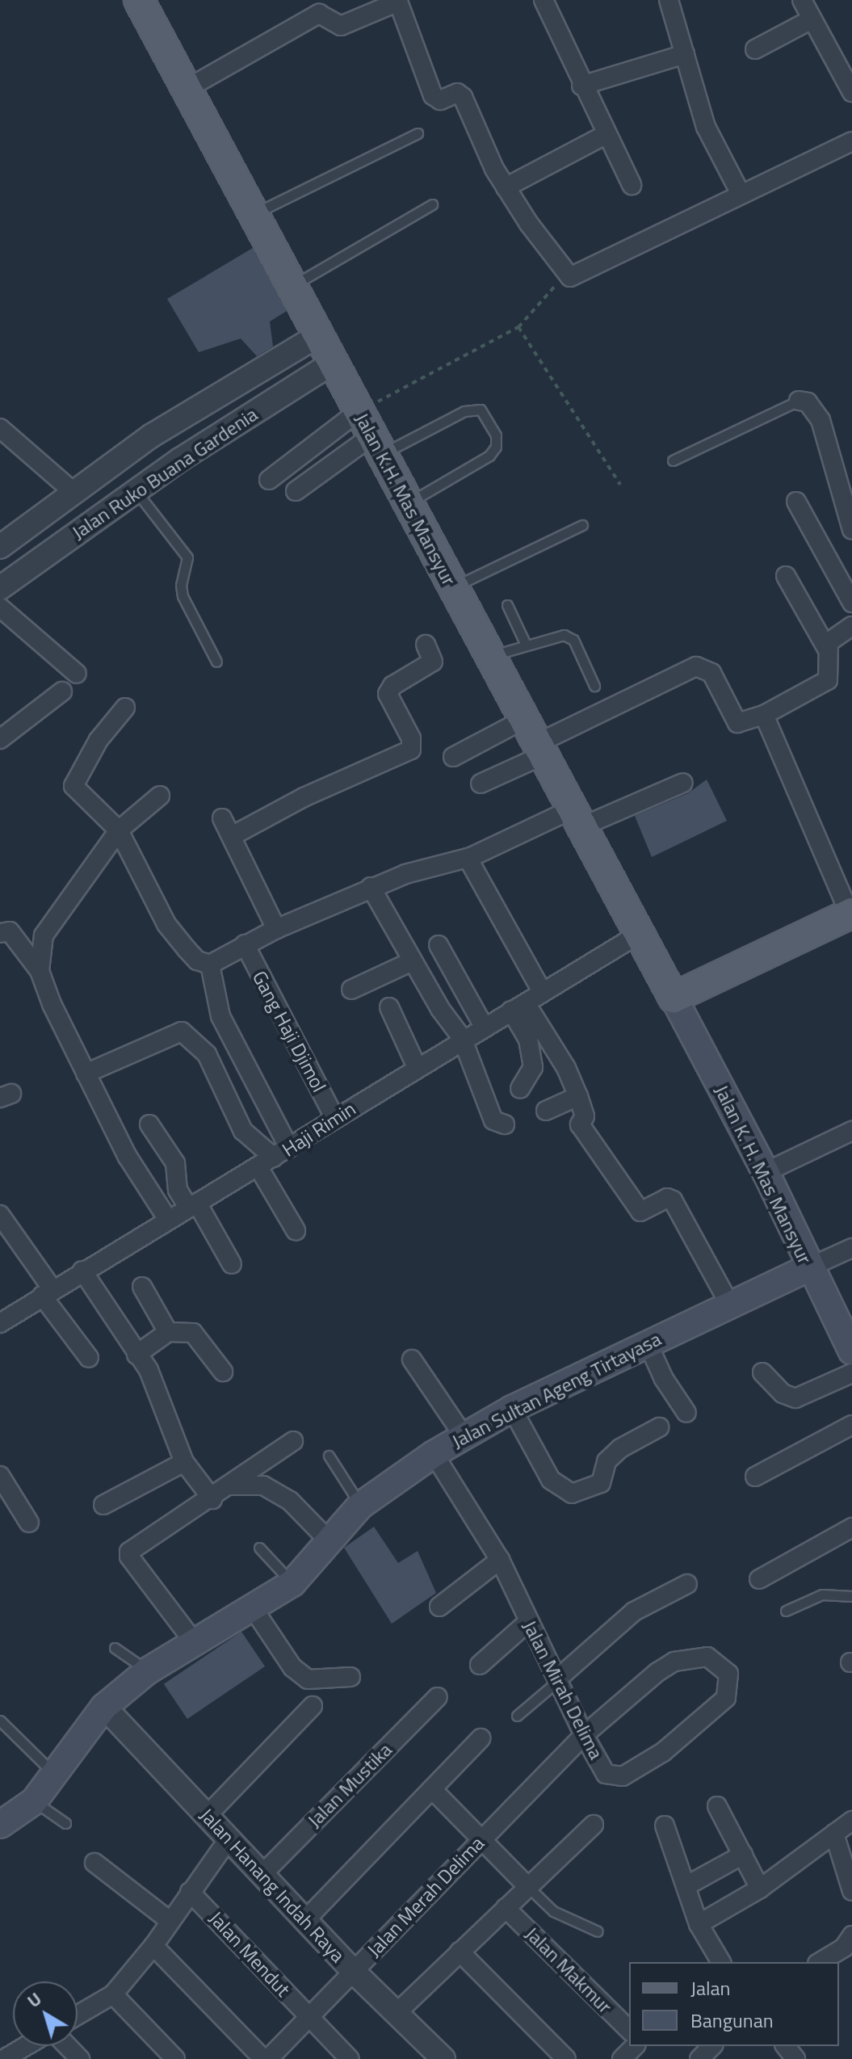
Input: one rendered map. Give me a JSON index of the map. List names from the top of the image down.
{
  "streets": {
    "main road": ["Jalan K.H. Mas Mansyur", "Jalan K. H. Mas Mansyur", "Jalan Sultan Ageng Tirtayasa"],
    "street": [
      "Jalan Ruko Buana Gardenia",
      "Gang Haji Djimol",
      "Haji Rimin",
      "Jalan Mirah Delima",
      "Jalan Mustika",
      "Jalan Hanang Indah Raya",
      "Jalan Merah Delima",
      "Jalan Mendut",
      "Jalan Makmur"
    ]
  },
  "crossings": [
    ["Jalan Ruko Buana Gardenia", "Jalan K.H. Mas Mansyur"],
    ["Jalan K.H. Mas Mansyur", "Haji Rimin"],
    ["Jalan K.H. Mas Mansyur", "Jalan K. H. Mas Mansyur"],
    ["Gang Haji Djimol", "Haji Rimin"],
    ["Jalan K. H. Mas Mansyur", "Jalan Sultan Ageng Tirtayasa"],
    ["Jalan Sultan Ageng Tirtayasa", "Jalan Mirah Delima"],
    ["Jalan Sultan Ageng Tirtayasa", "Jalan Hanang Indah Raya"],
    ["Jalan Mirah Delima", "Jalan Merah Delima"],
    ["Jalan Mustika", "Jalan Hanang Indah Raya"],
    ["Jalan Hanang Indah Raya", "Jalan Merah Delima"],
    ["Jalan Merah Delima", "Jalan Mendut"]
  ],
  "legend": ["Jalan", "Bangunan"],
  "north": "top left"
}
